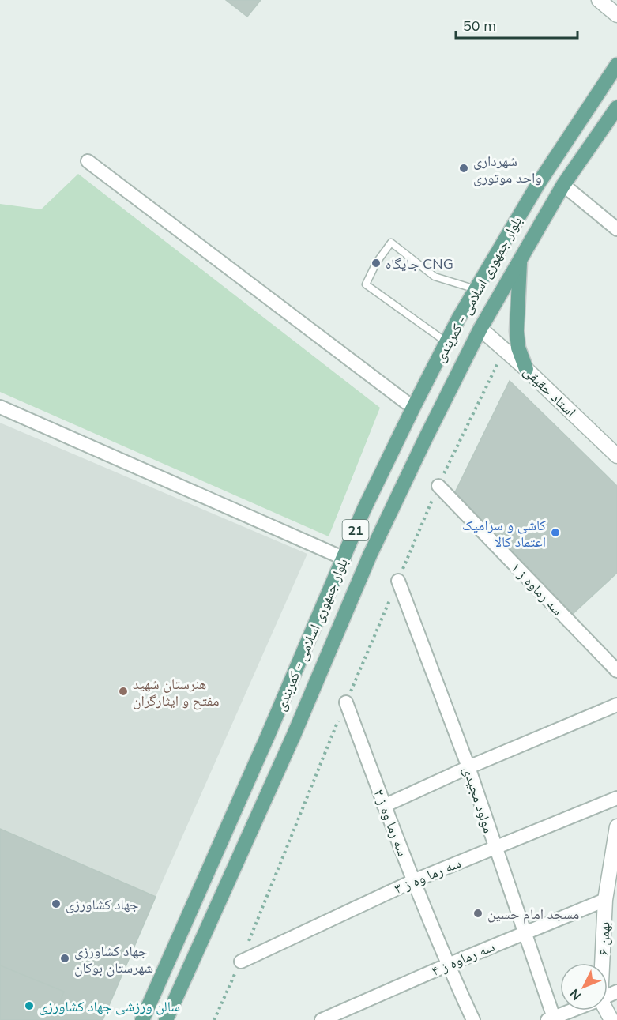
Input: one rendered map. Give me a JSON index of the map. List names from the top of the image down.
{
  "streets": {
    "main road": ["بلوار جمهوری اسلامی - کمربندی", "21"],
    "street": [
      "استاد حقیقی",
      "سه رماوه ز ۱",
      "مولود مجیدی",
      "سه رما وه ز ۲",
      "سه رما وه ز ۳",
      "بهمن ۶",
      "سه رماوه ز ۴"
    ]
  },
  "crossings": [
    ["بلوار جمهوری اسلامی - کمربندی", "استاد حقیقی"],
    ["مولود مجیدی", "سه رما وه ز ۳"],
    ["مولود مجیدی", "سه رماوه ز ۴"],
    ["سه رما وه ز ۲", "سه رما وه ز ۳"],
    ["سه رما وه ز ۲", "سه رماوه ز ۴"],
    ["بهمن ۶", "سه رماوه ز ۴"]
  ],
  "places": [
    "شهرداری واحد موتوری",
    "جایگاه CNG",
    "کاشی و سرامیک اعتماد کالا",
    "هنرستان شهید مفتح و ایثارگران",
    "جهاد کشاورزی",
    "مسجد امام حسین",
    "جهاد کشاورزی شهرستان بوکان",
    "سالن ورزشی جهاد کشاورزی"
  ],
  "scale_bar": "50 m",
  "north": "bottom left"
}
